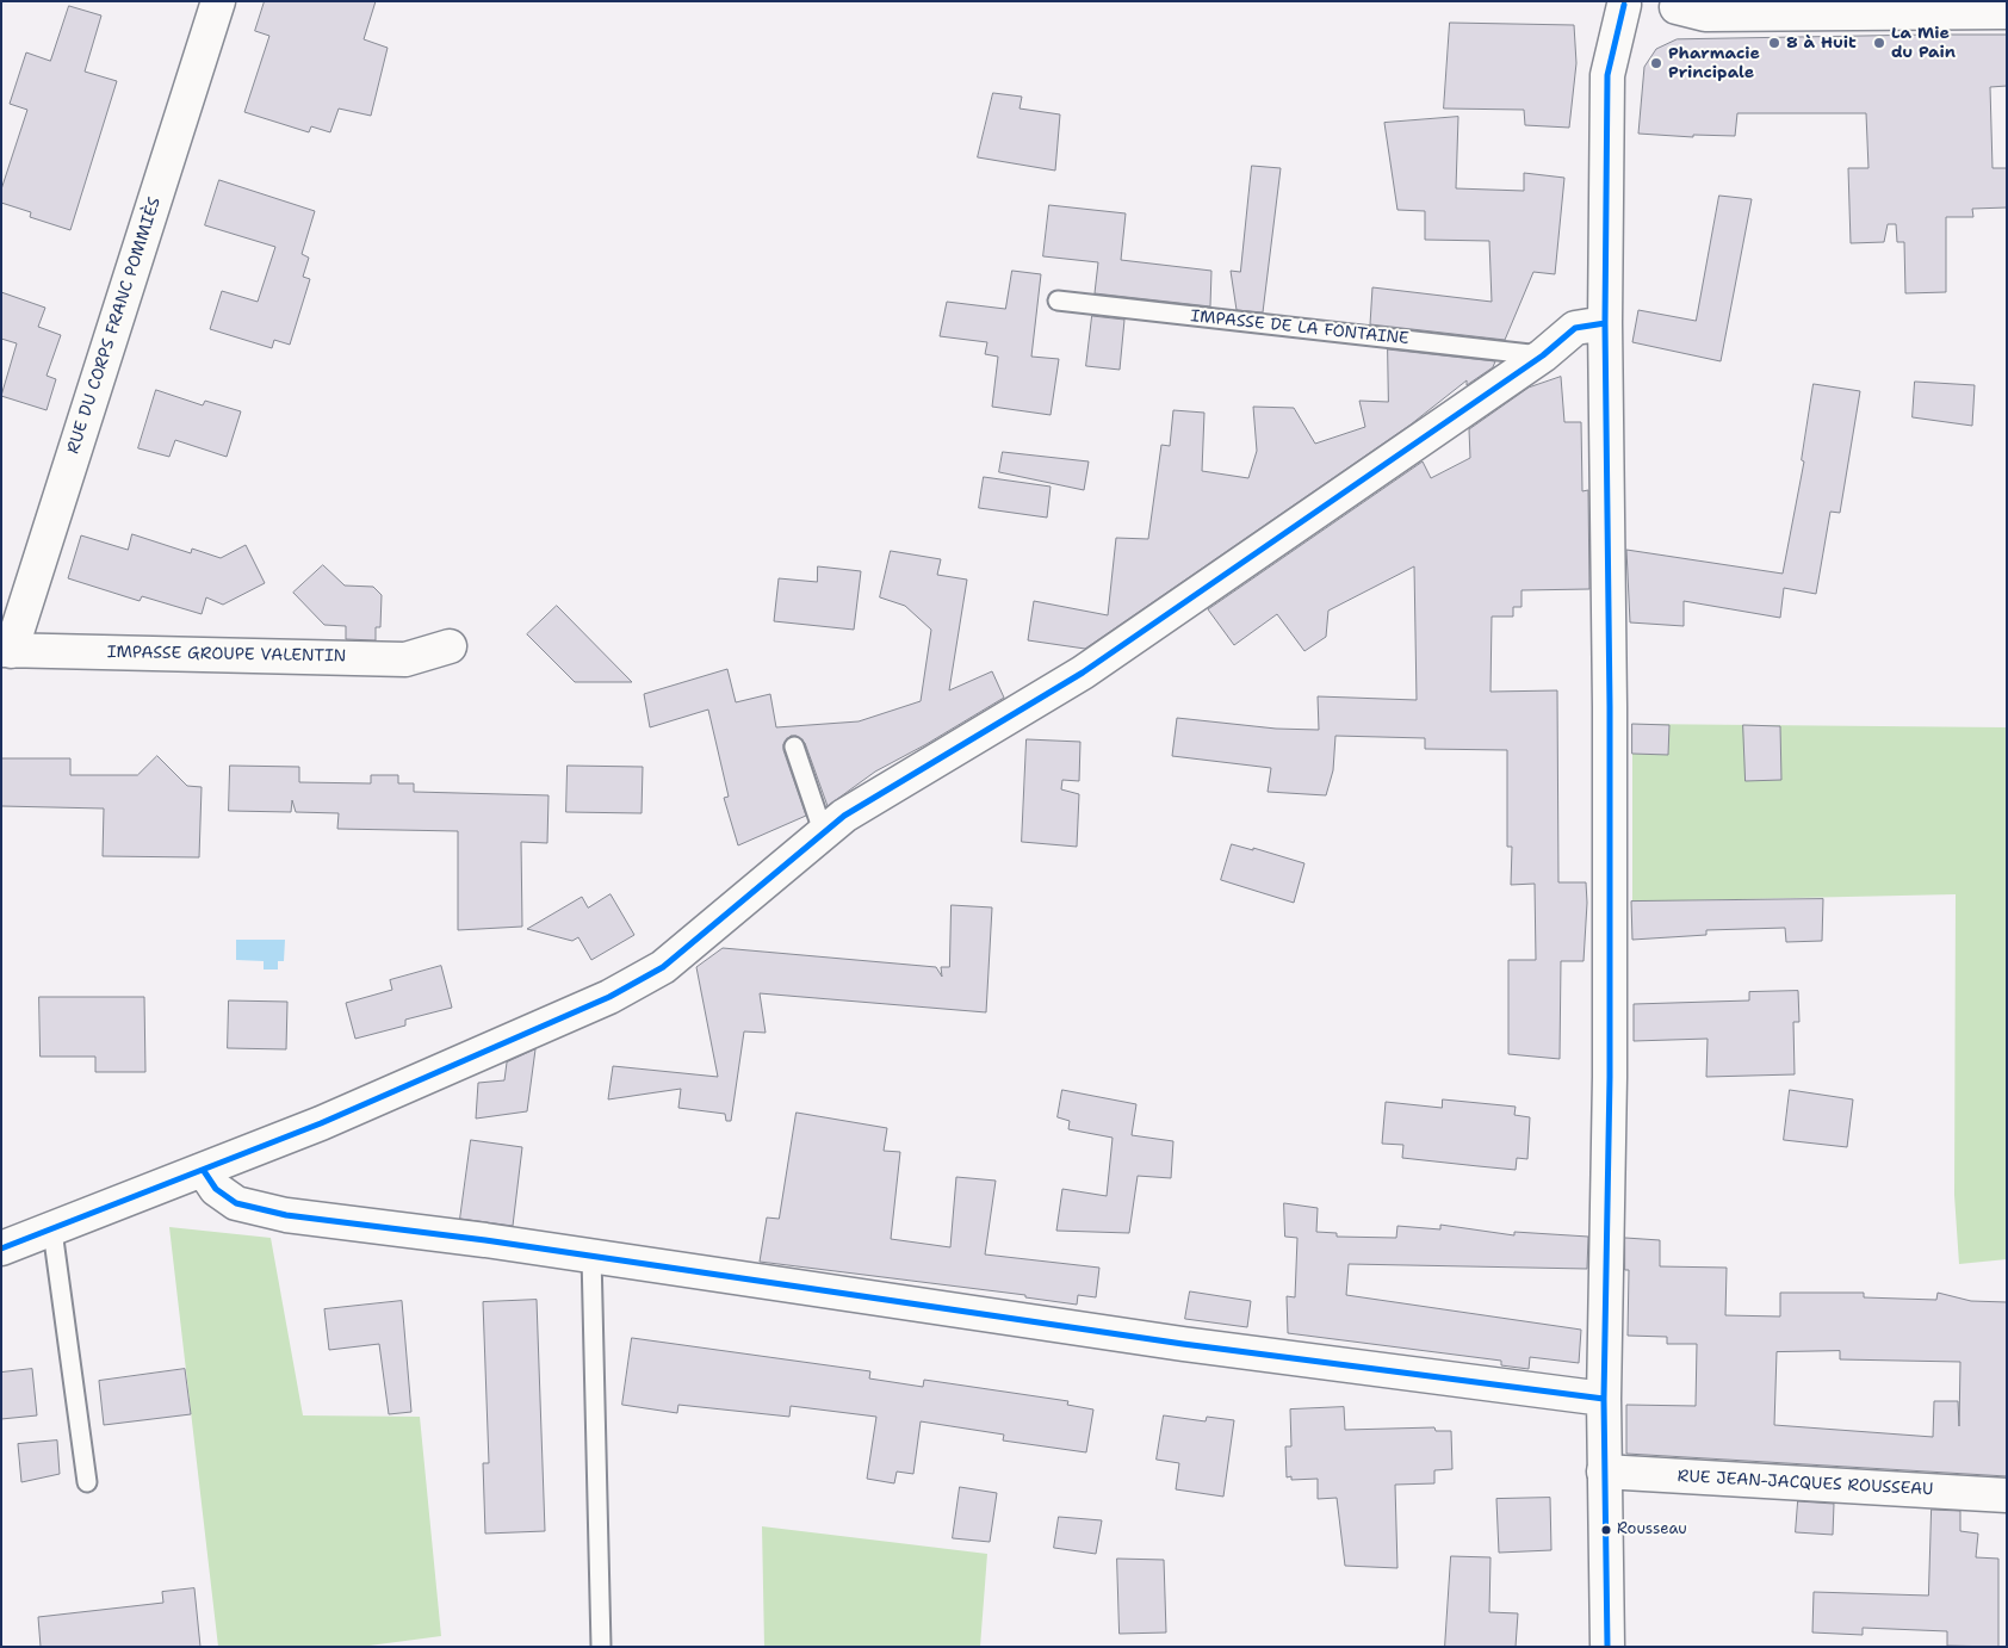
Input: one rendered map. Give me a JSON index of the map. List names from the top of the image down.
{
  "streets": {
    "street": ["RUE DU CORPS FRANC POMMIÈS", "IMPASSE GROUPE VALENTIN", "RUE JEAN-JACQUES ROUSSEAU"],
    "lane": ["IMPASSE DE LA FONTAINE"]
  },
  "crossings": [
    ["RUE DU CORPS FRANC POMMIÈS", "IMPASSE GROUPE VALENTIN"]
  ],
  "places": [
    "8 à Huit",
    "La Mie du Pain",
    "Pharmacie Principale",
    "Rousseau"
  ]
}
